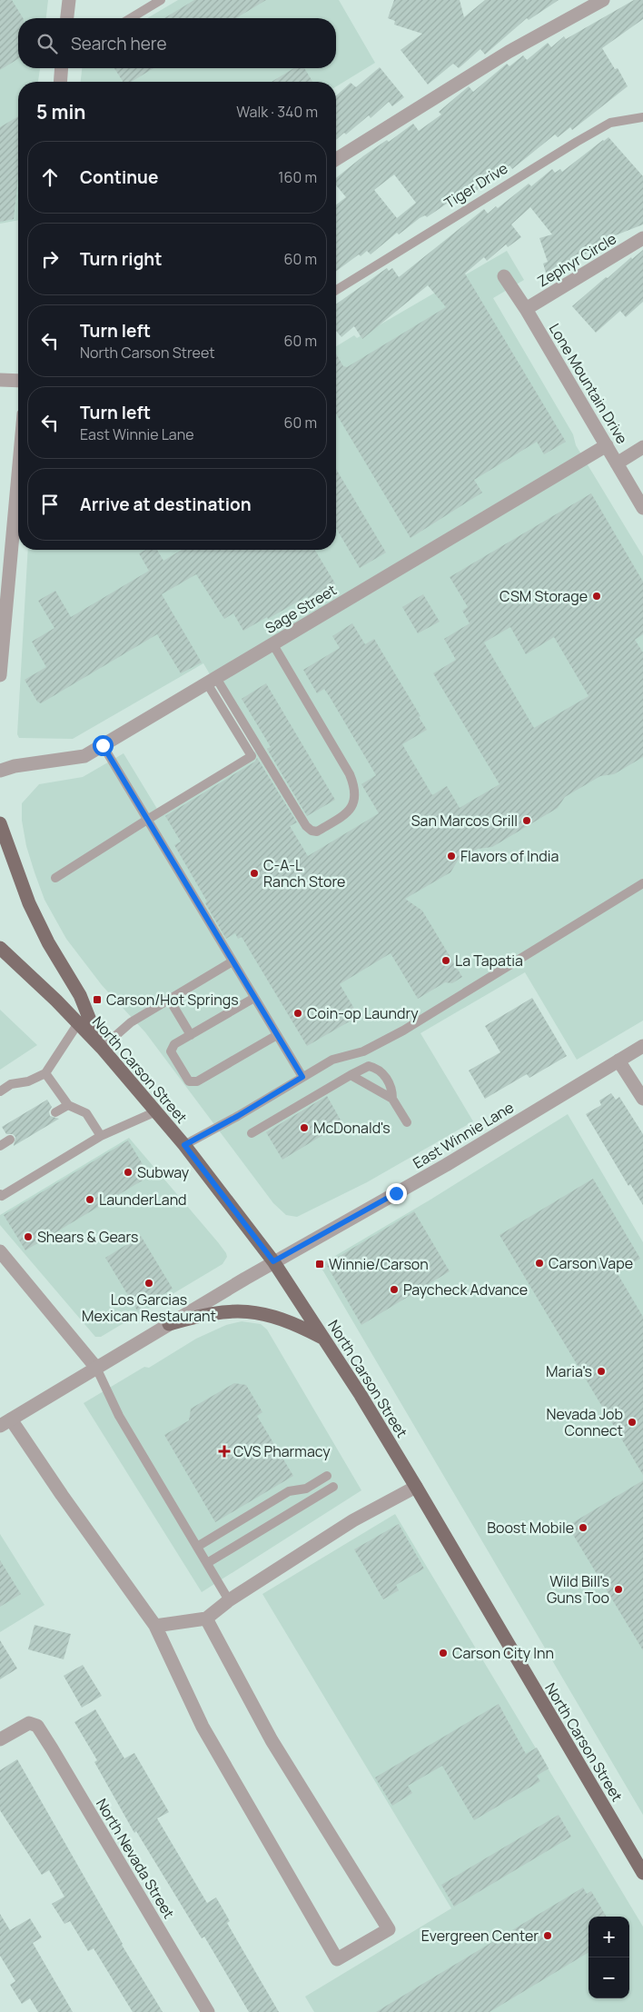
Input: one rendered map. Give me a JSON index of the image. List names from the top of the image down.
{
  "streets": {
    "main road": ["North Carson Street"],
    "street": [
      "Zephyr Circle",
      "Lone Mountain Drive",
      "Sage Street",
      "East Winnie Lane",
      "North Nevada Street"
    ],
    "lane": ["Tiger Drive"]
  },
  "crossings": [
    ["Zephyr Circle", "Lone Mountain Drive"],
    ["Lone Mountain Drive", "Sage Street"],
    ["North Carson Street", "East Winnie Lane"]
  ],
  "places": {
    "other": [
      "CSM Storage",
      "San Marcos Grill",
      "Flavors of India",
      "C-A-L Ranch Store",
      "La Tapatia",
      "Coin-op Laundry",
      "McDonald's",
      "Subway",
      "LaunderLand",
      "Shears & Gears",
      "Carson Vape",
      "Los Garcias Mexican Restaurant",
      "Paycheck Advance",
      "Maria's",
      "Nevada Job Connect",
      "Boost Mobile",
      "Wild Bill's Guns Too",
      "Carson City Inn",
      "Evergreen Center"
    ],
    "transit": ["Carson/Hot Springs", "Winnie/Carson"],
    "health": ["CVS Pharmacy"]
  },
  "page": {
    "search": "Search here",
    "heading": ["5 min", "Walk · 340 m"],
    "list": [
      ["Continue", "160 m"],
      ["Turn right", "60 m"],
      ["Turn left", "North Carson Street", "60 m"],
      ["Turn left", "East Winnie Lane", "60 m"],
      "Arrive at destination"
    ],
    "map_buttons": ["+", "−"]
  }
}
